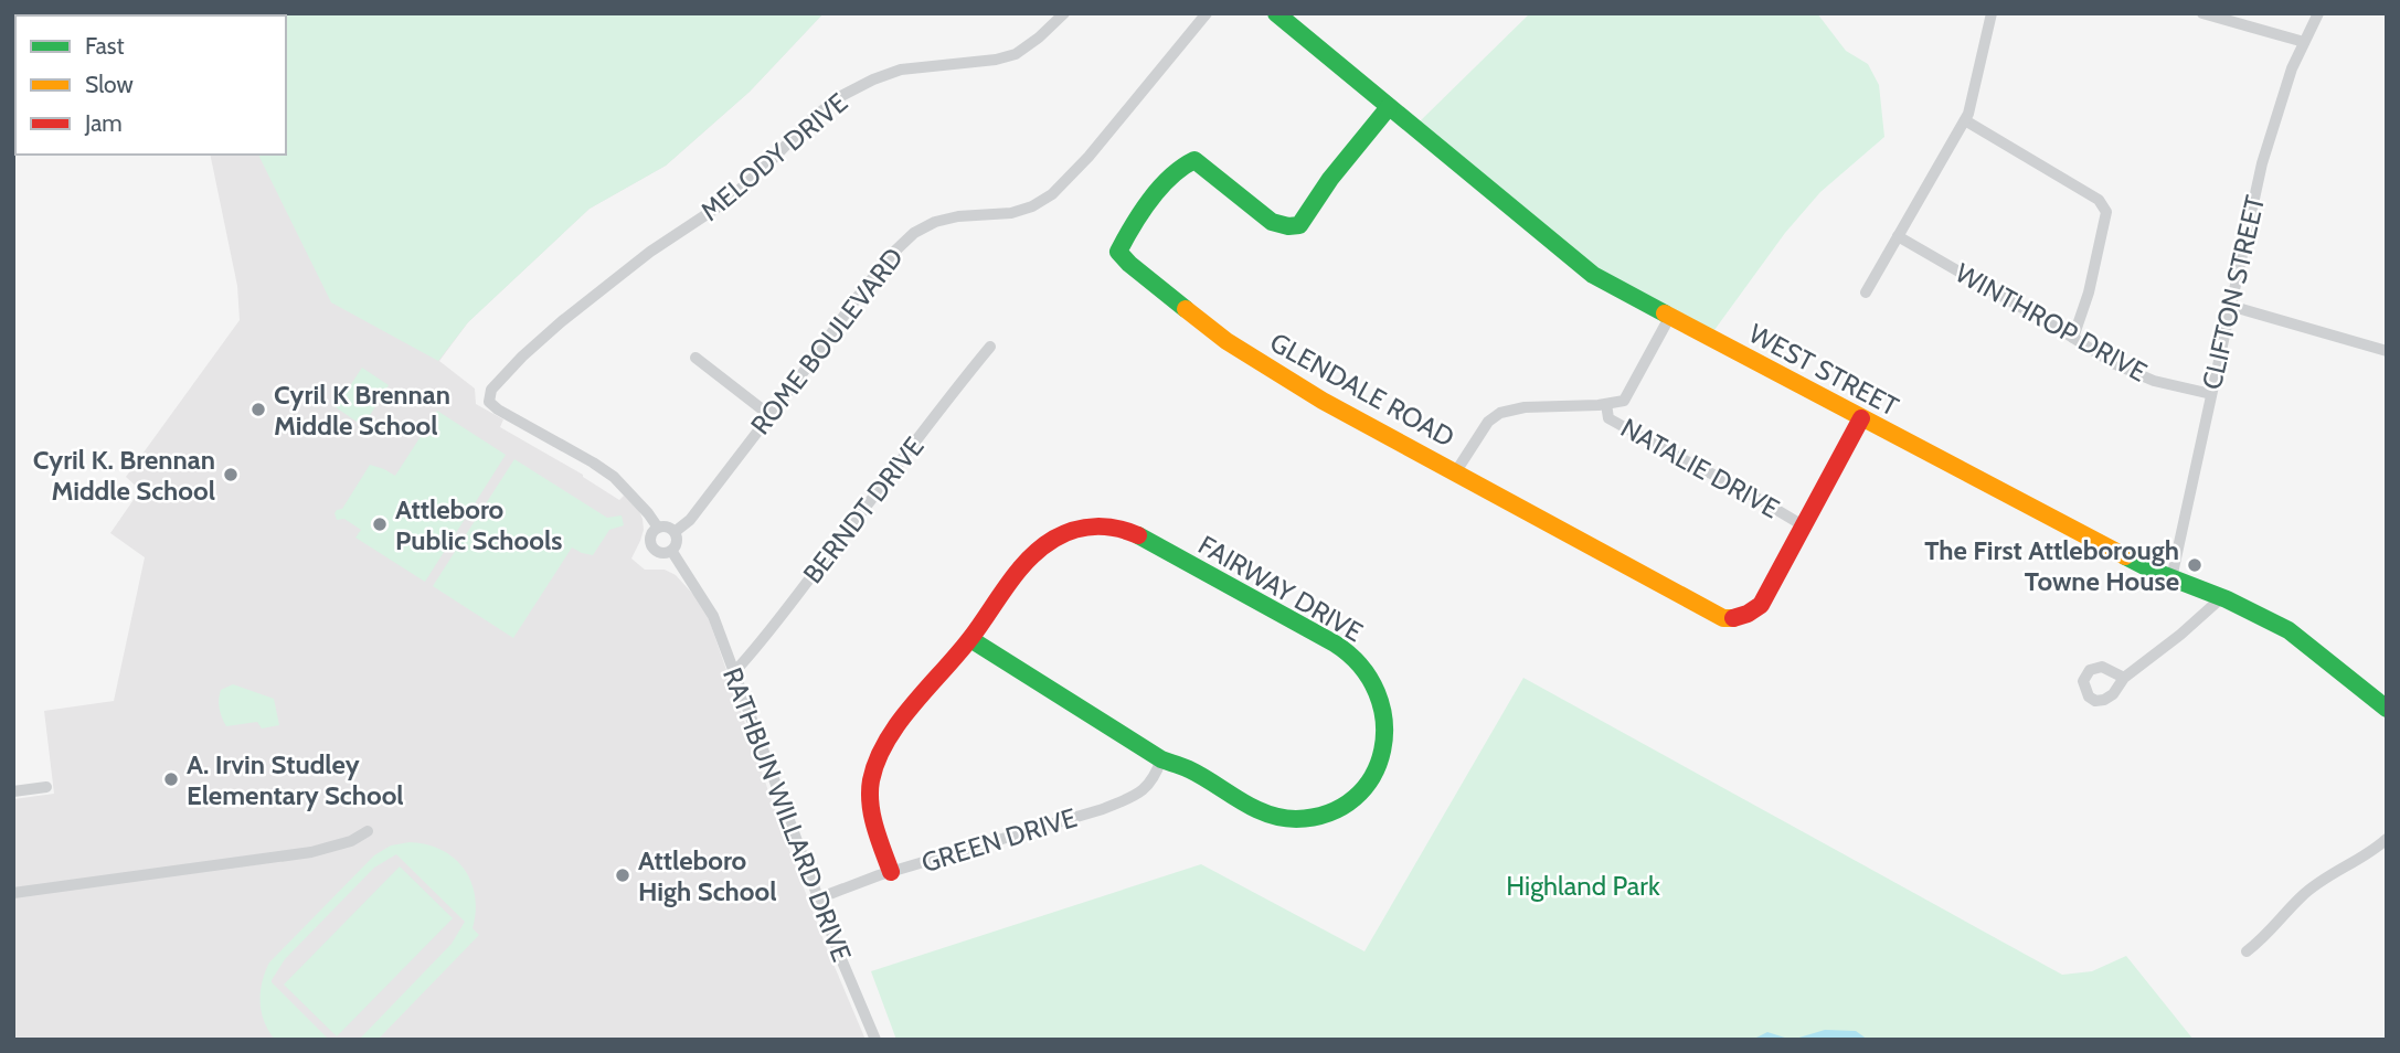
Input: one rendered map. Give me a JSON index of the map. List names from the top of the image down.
{
  "streets": {
    "street": [
      "MELODY DRIVE",
      "CLIFTON STREET",
      "WINTHROP DRIVE",
      "ROME BOULEVARD",
      "WEST STREET",
      "GLENDALE ROAD",
      "NATALIE DRIVE",
      "BERNDT DRIVE",
      "FAIRWAY DRIVE",
      "RATHBUN WILLARD DRIVE",
      "GREEN DRIVE"
    ]
  },
  "crossings": [
    ["MELODY DRIVE", "ROME BOULEVARD"],
    ["MELODY DRIVE", "RATHBUN WILLARD DRIVE"],
    ["CLIFTON STREET", "WINTHROP DRIVE"],
    ["CLIFTON STREET", "WEST STREET"],
    ["ROME BOULEVARD", "RATHBUN WILLARD DRIVE"],
    ["WEST STREET", "GLENDALE ROAD"],
    ["GLENDALE ROAD", "NATALIE DRIVE"],
    ["BERNDT DRIVE", "RATHBUN WILLARD DRIVE"],
    ["FAIRWAY DRIVE", "GREEN DRIVE"],
    ["RATHBUN WILLARD DRIVE", "GREEN DRIVE"]
  ],
  "parks": ["Highland Park"],
  "places": [
    "Cyril K Brennan Middle School",
    "Cyril K. Brennan Middle School",
    "Attleboro Public Schools",
    "The First Attleborough Towne House",
    "A. Irvin Studley Elementary School",
    "Attleboro High School"
  ],
  "legend": ["Fast", "Slow", "Jam"]
}
